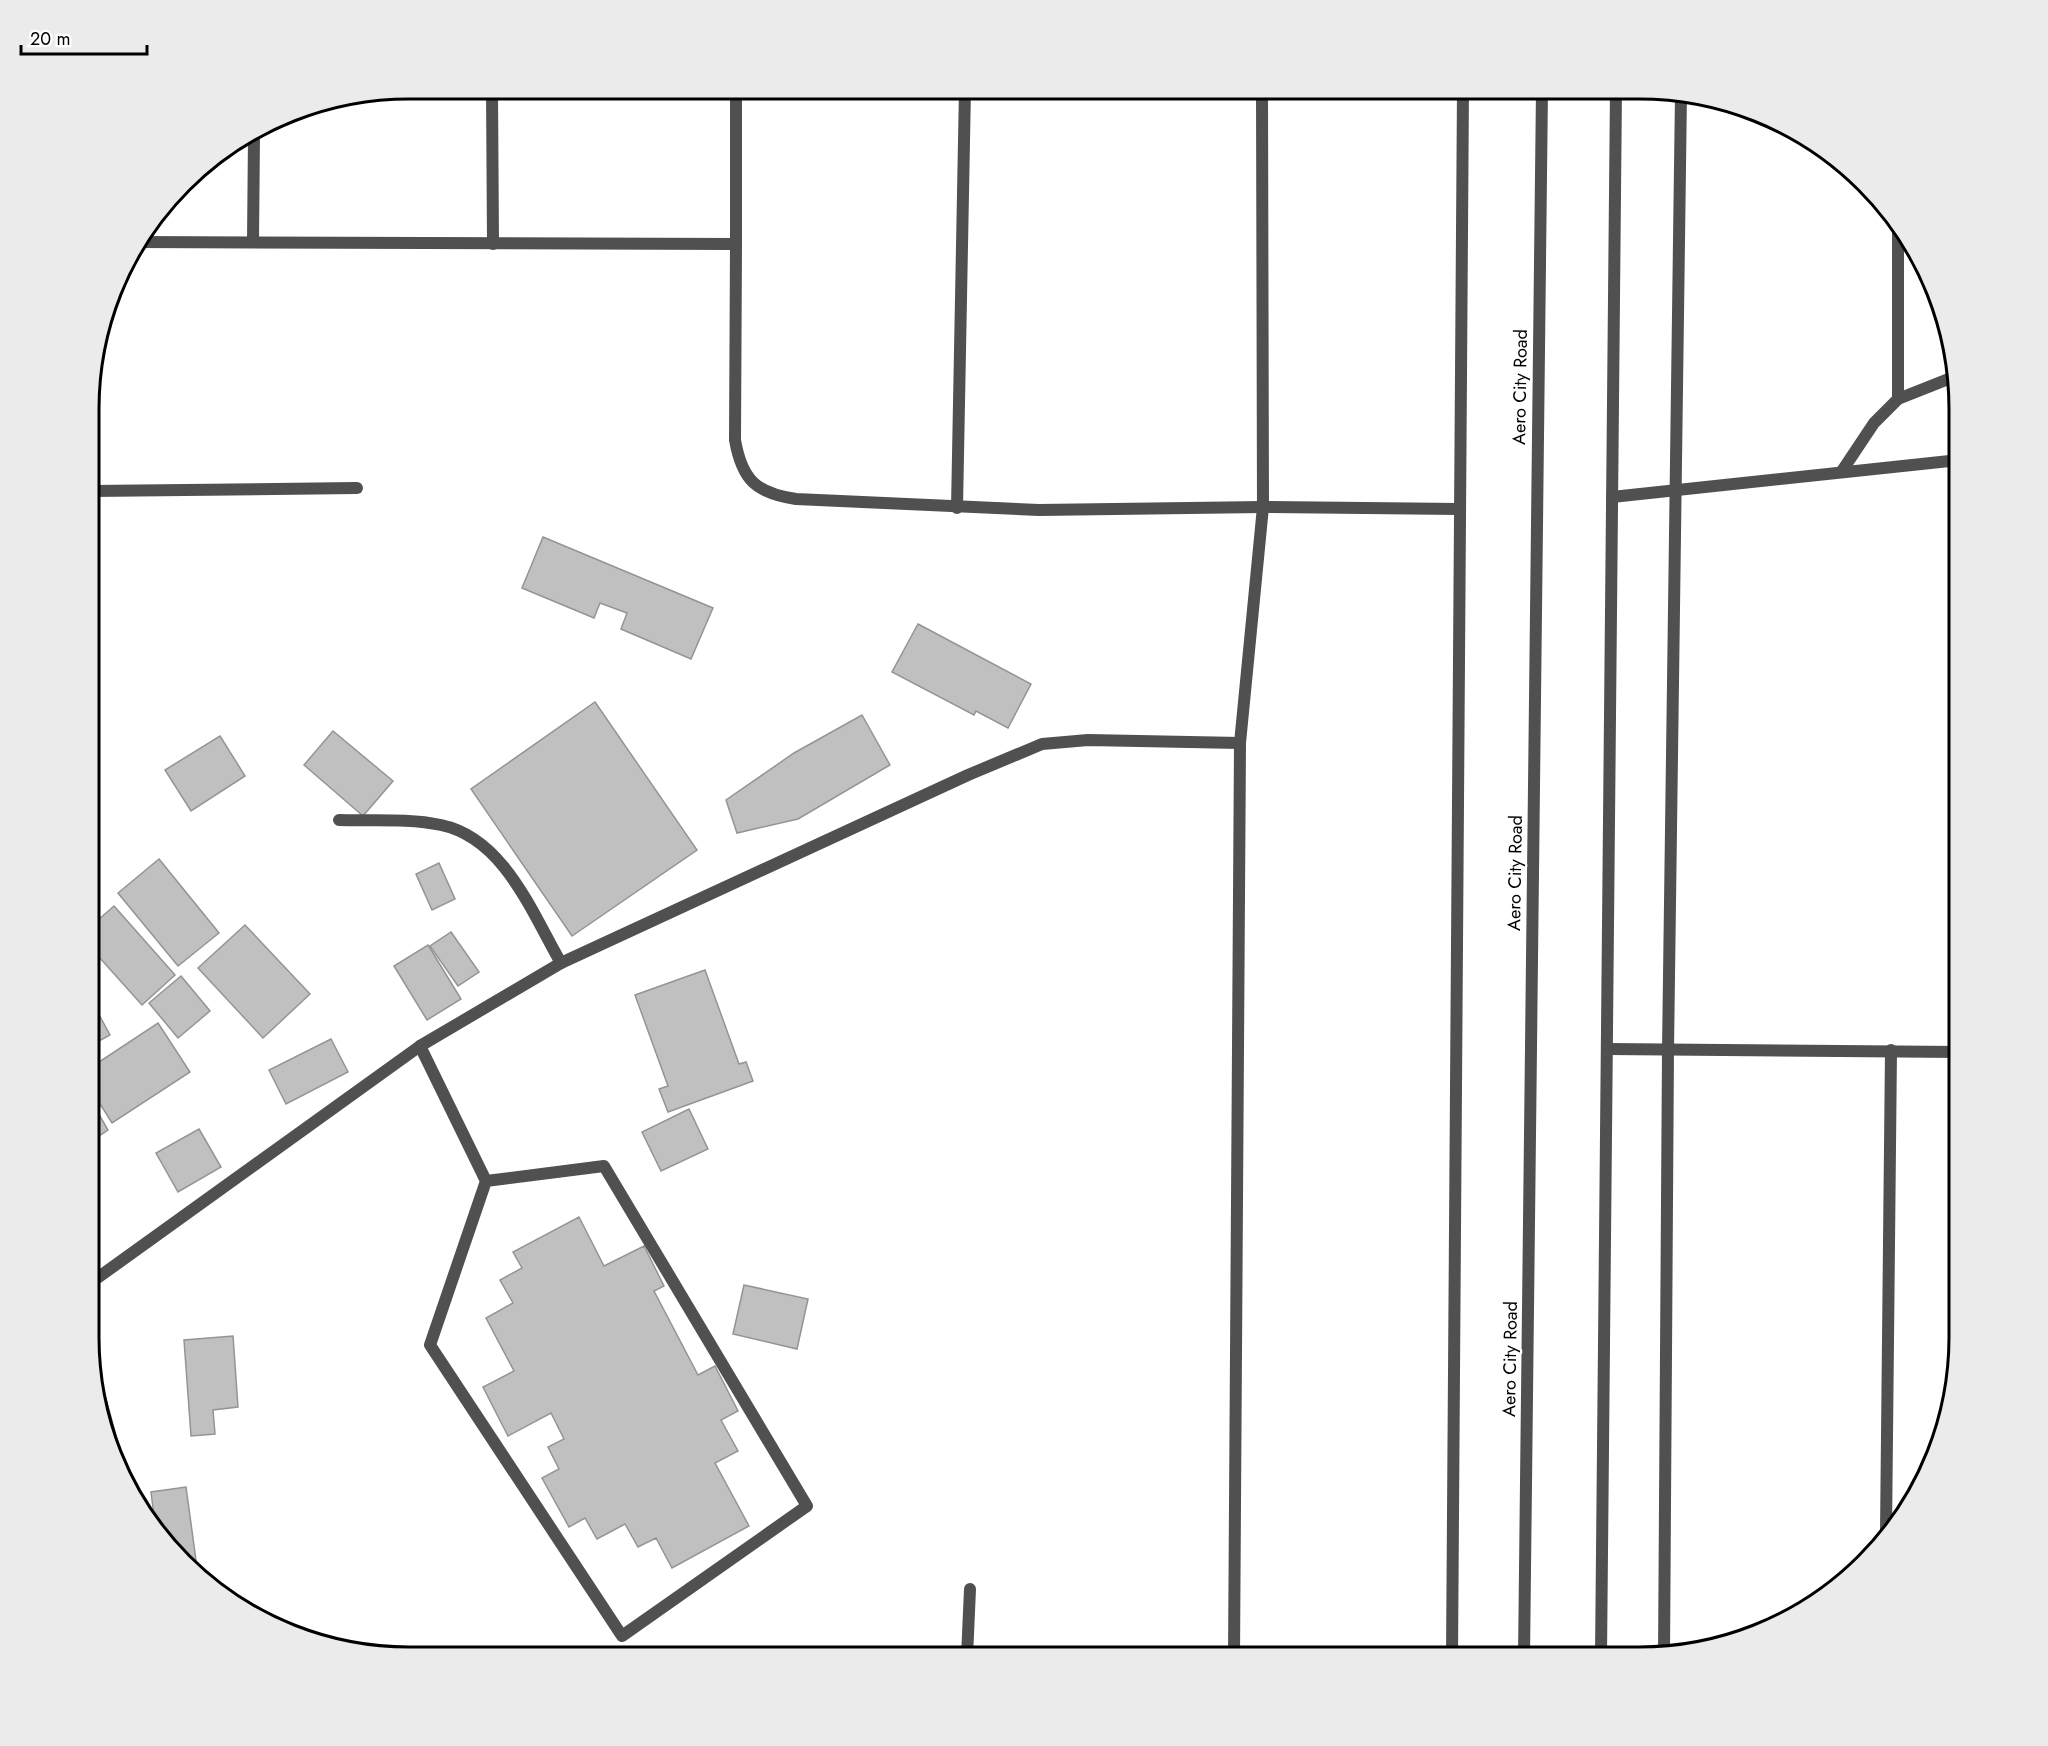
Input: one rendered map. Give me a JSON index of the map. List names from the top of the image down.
{
  "streets": {
    "street": ["Aero City Road"]
  },
  "scale_bar": "20 m"
}
